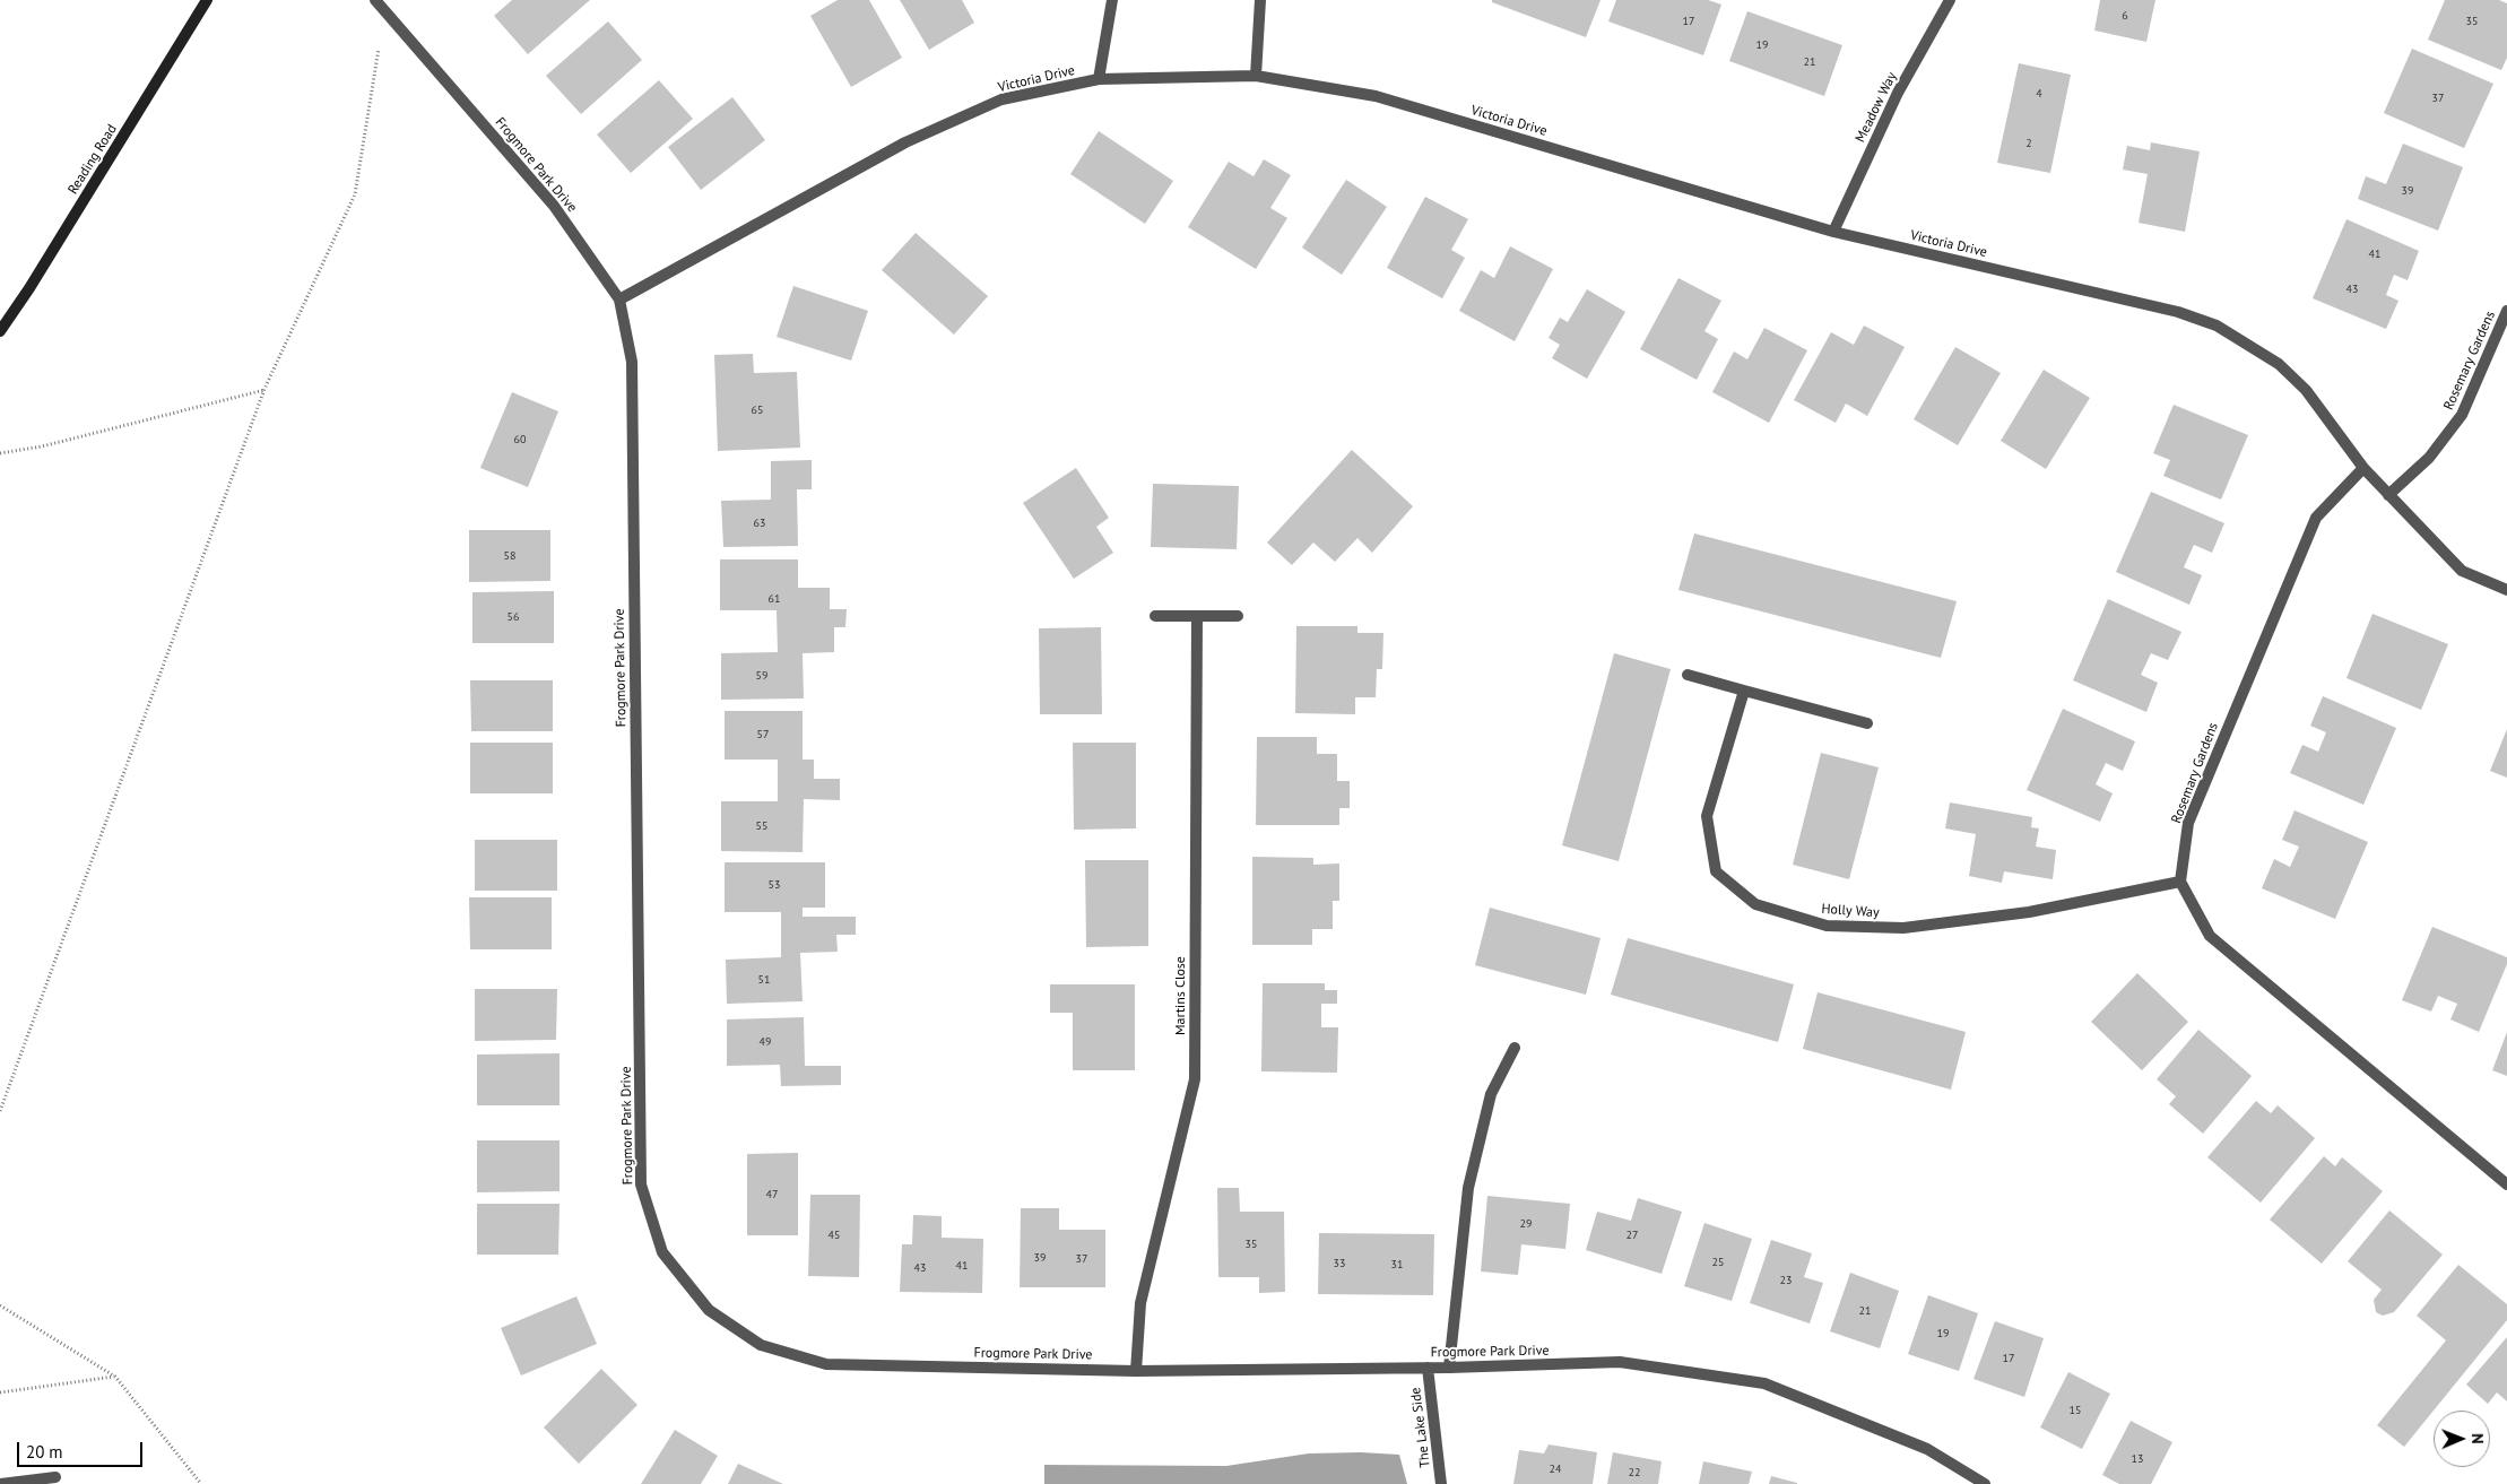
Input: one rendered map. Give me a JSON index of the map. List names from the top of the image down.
{
  "streets": {
    "main road": ["Reading Road"],
    "street": [
      "Victoria Drive",
      "Meadow Way",
      "Frogmore Park Drive",
      "Rosemary Gardens",
      "Holly Way",
      "Martins Close",
      "The Lake Side"
    ]
  },
  "crossings": [
    ["Victoria Drive", "Meadow Way"],
    ["Victoria Drive", "Frogmore Park Drive"],
    ["Victoria Drive", "Rosemary Gardens"],
    ["Frogmore Park Drive", "Martins Close"],
    ["Frogmore Park Drive", "The Lake Side"],
    ["Rosemary Gardens", "Holly Way"]
  ],
  "house_numbers": [
    "6",
    "17",
    "35",
    "19",
    "21",
    "4",
    "37",
    "2",
    "39",
    "41",
    "43",
    "65",
    "60",
    "63",
    "58",
    "61",
    "56",
    "59",
    "57",
    "55",
    "53",
    "51",
    "49",
    "47",
    "29",
    "45",
    "27",
    "35",
    "39",
    "37",
    "25",
    "33",
    "31",
    "41",
    "43",
    "23",
    "21",
    "19",
    "17",
    "15",
    "13",
    "24",
    "22"
  ],
  "scale_bar": "20 m",
  "north": "right"
}
